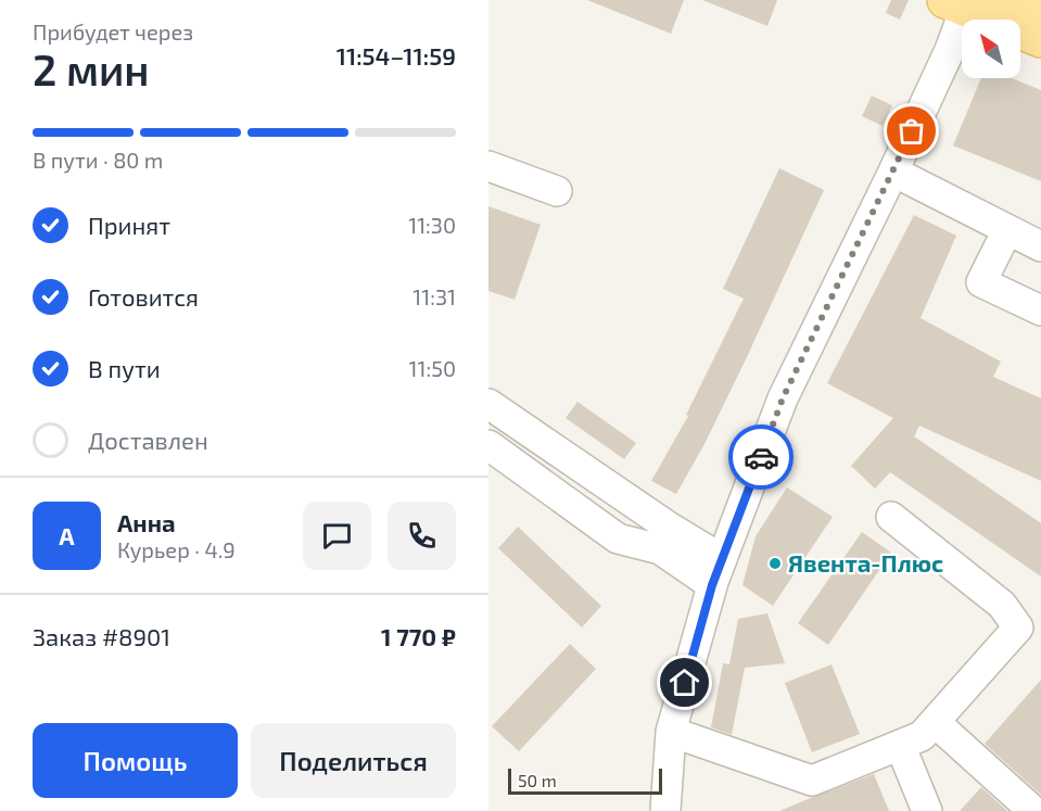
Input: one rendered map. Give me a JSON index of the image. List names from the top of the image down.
{
  "places": ["Явента-Плюс"],
  "scale_bar": "50 m",
  "north": "top left",
  "page": {
    "heading": ["2 мин", "Прибудет через", "11:54–11:59"],
    "panel": [
      "Анна",
      "Курьер · 4.9",
      "Заказ #8901",
      "1 770 ₽"
    ],
    "bar": "В пути · 80 m",
    "list": [
      ["Принят", "11:30"],
      ["Готовится", "11:31"],
      ["В пути", "11:50"],
      "Доставлен"
    ],
    "round": "А",
    "buttons": ["Помощь", "Поделиться"],
    "scale": "50 m"
  }
}
